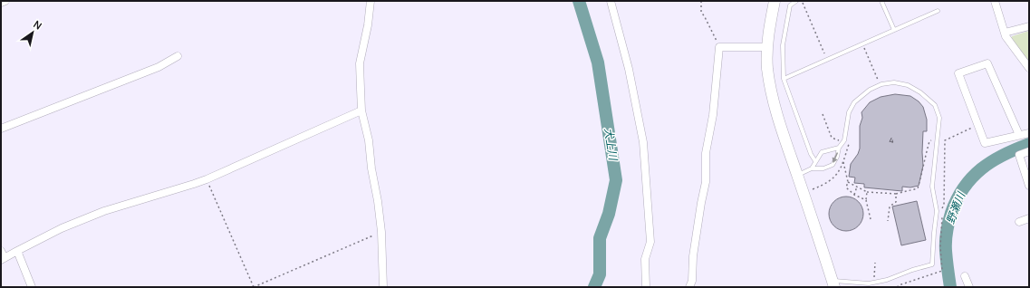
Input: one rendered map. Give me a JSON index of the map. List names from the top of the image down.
{
  "water": ["犬上川", "野瀬川"],
  "house_numbers": ["4"],
  "north": "top right"
}
